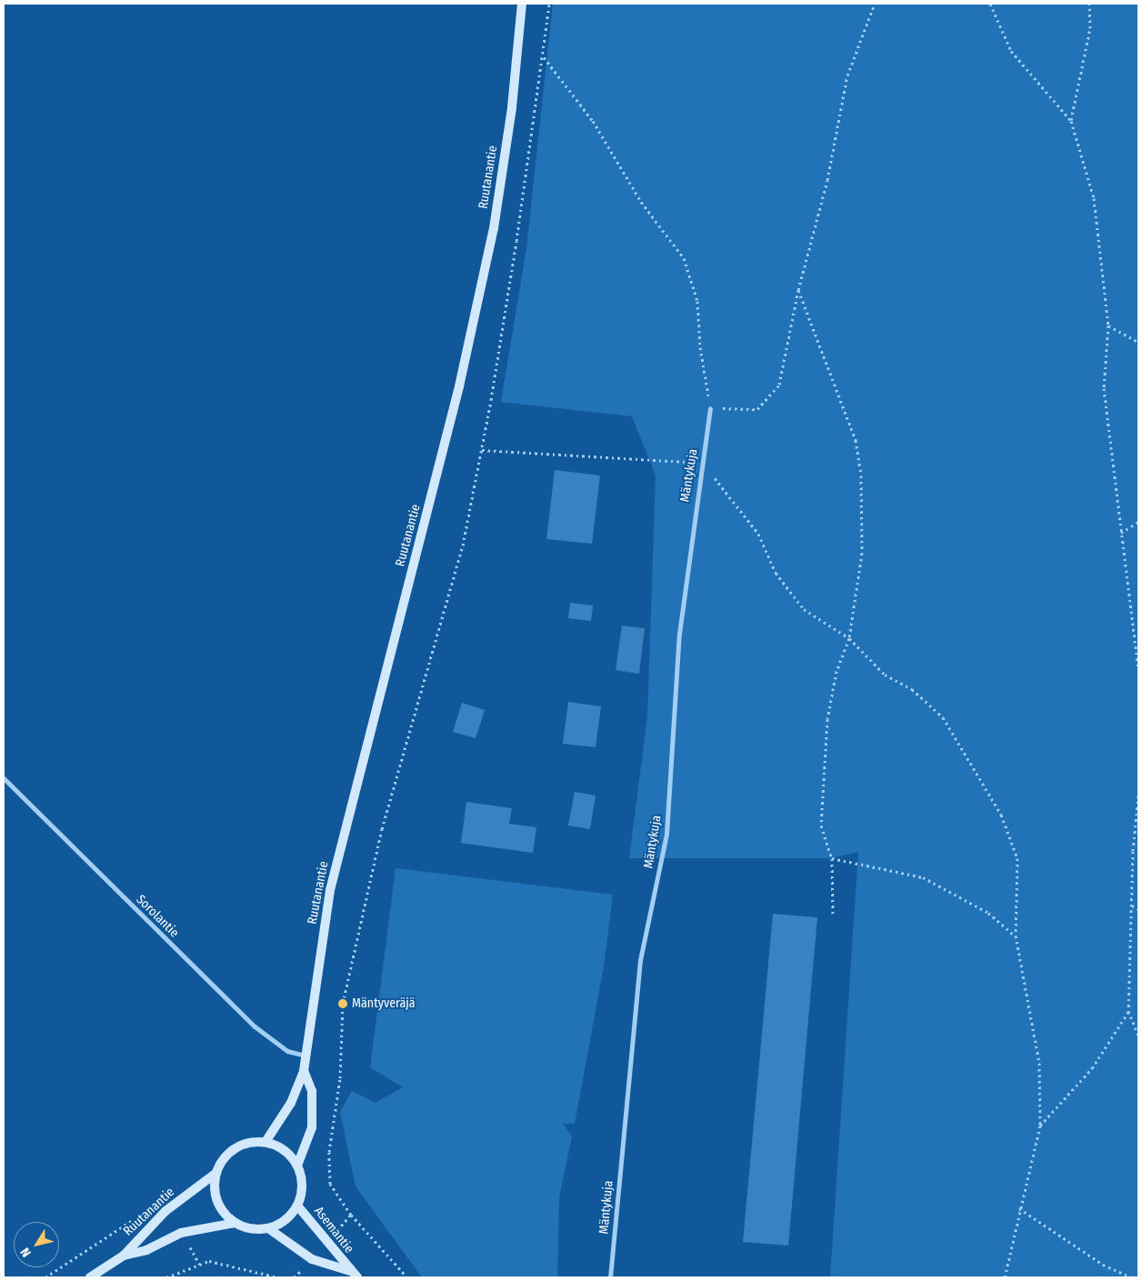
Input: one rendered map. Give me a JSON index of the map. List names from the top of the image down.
{
  "streets": {
    "main road": ["Ruutanantie", "Asemantie"],
    "street": ["Mäntykuja", "Sorolantie"]
  },
  "crossings": [
    ["Ruutanantie", "Sorolantie"],
    ["Ruutanantie", "Asemantie"]
  ],
  "places": ["Mäntyveräjä"],
  "north": "bottom left"
}
